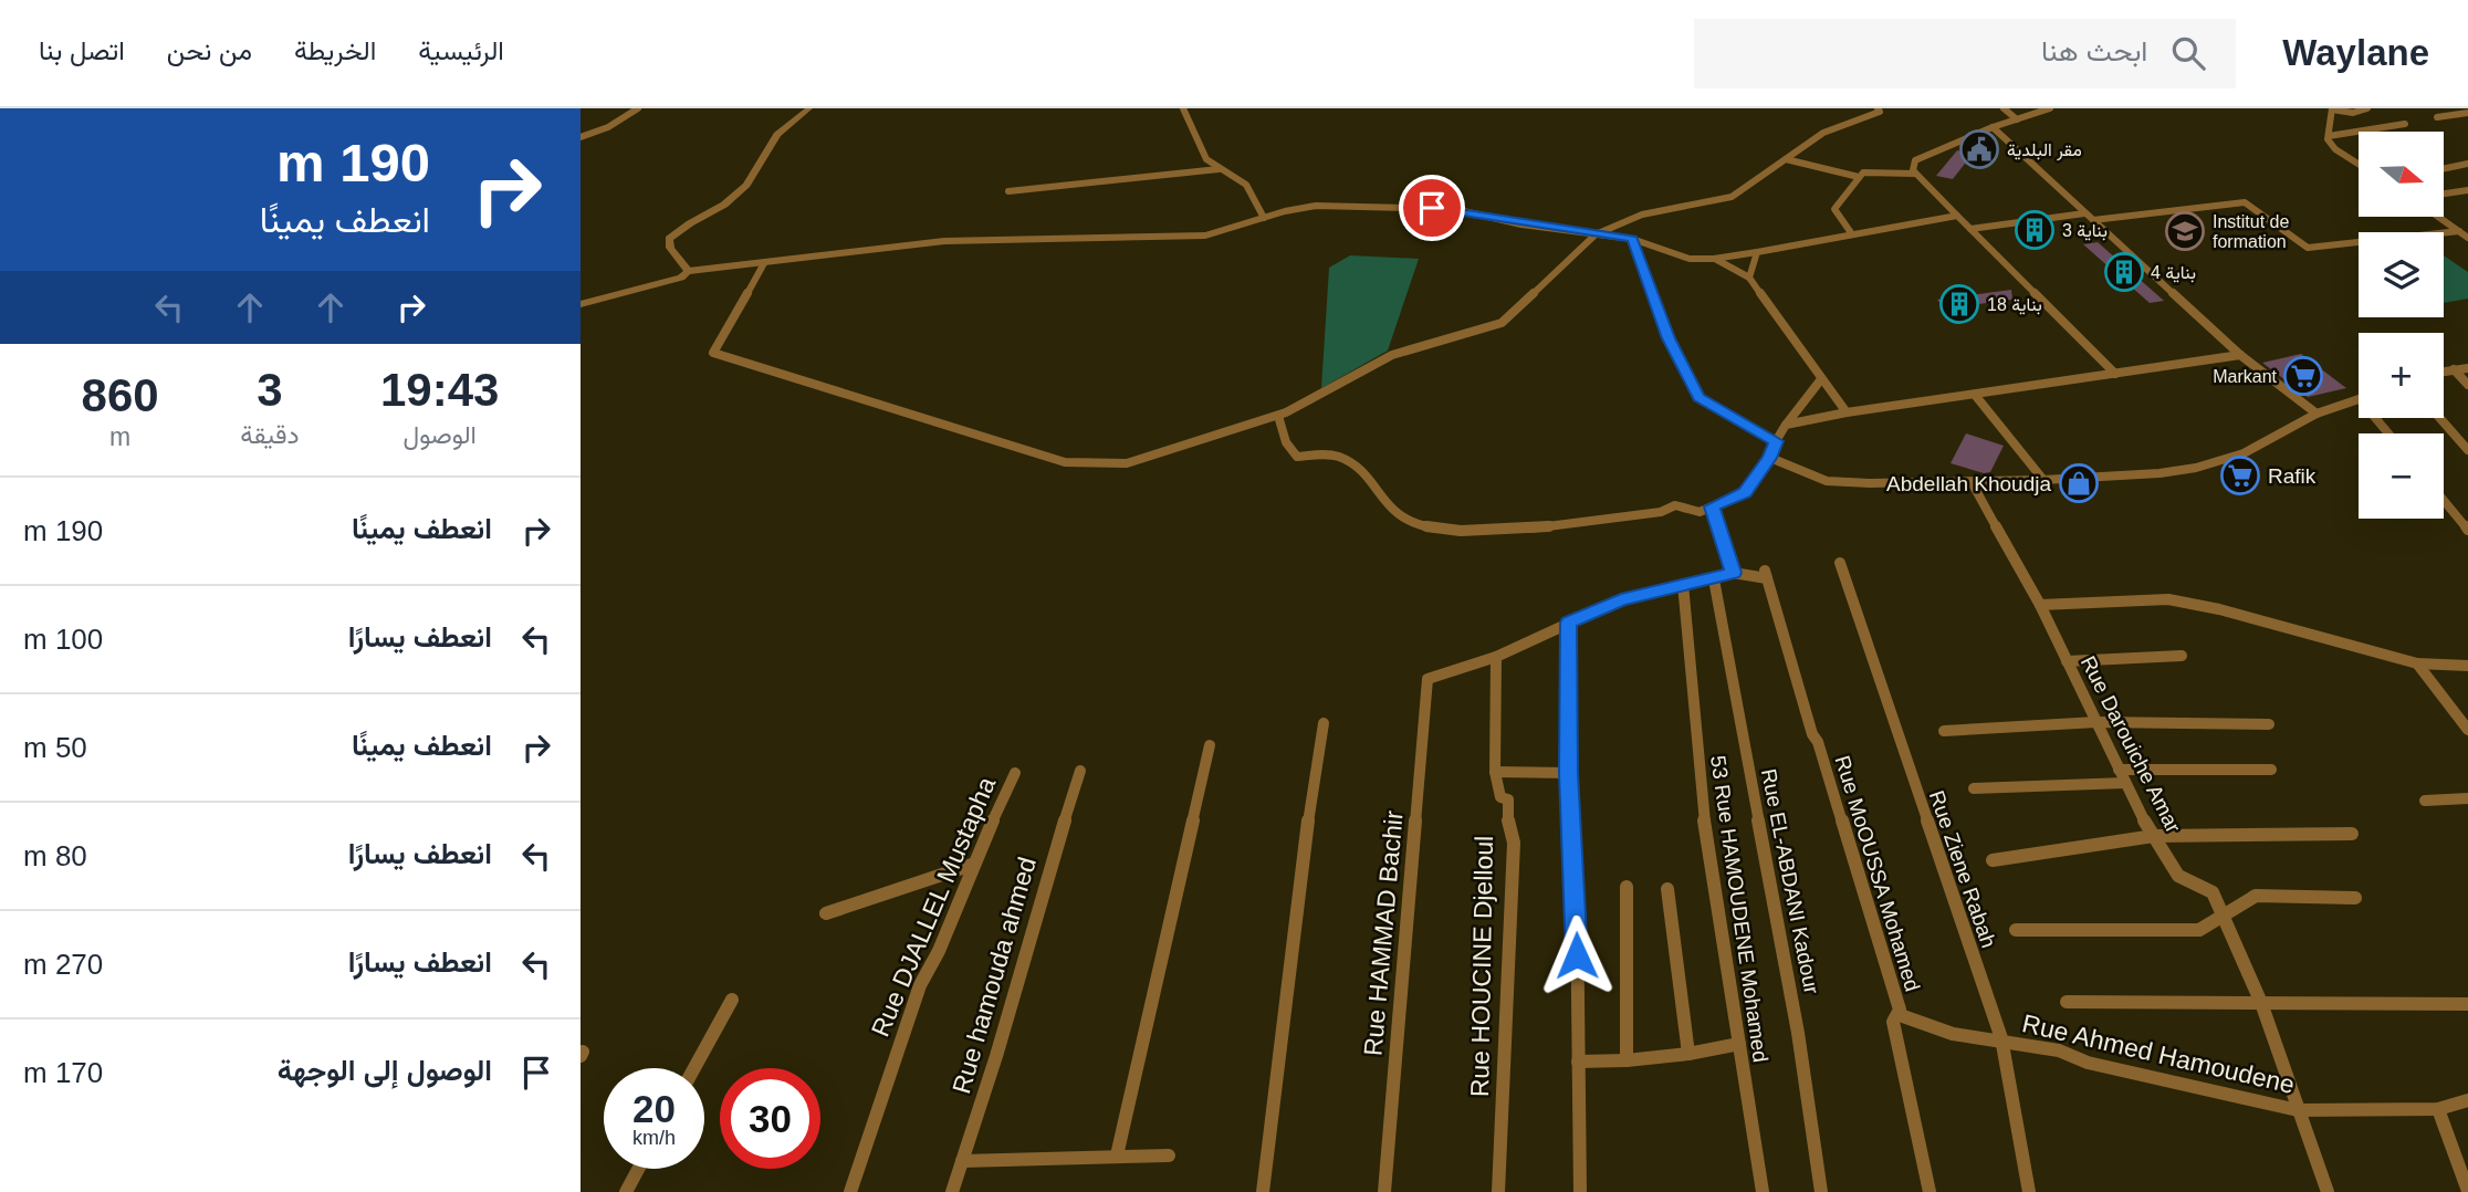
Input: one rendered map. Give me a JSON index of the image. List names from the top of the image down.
{
  "streets": {
    "street": [
      "Rue Darouiche Amar",
      "Rue Ziene Rabah",
      "Rue MoOUSSA Mohamed",
      "Rue EL-ABDANI Kadour",
      "Rue DJALLEL Mustapha",
      "53 Rue HAMOUDENE Mohamed",
      "Rue HAMMAD Bachir",
      "Rue HOUCINE Djelloul",
      "Rue hamouda ahmed",
      "Rue Ahmed Hamoudene"
    ]
  },
  "crossings": [
    ["Rue Darouiche Amar", "Rue Ahmed Hamoudene"],
    ["Rue Ziene Rabah", "Rue Ahmed Hamoudene"],
    ["Rue HAMMAD Bachir", "Rue HOUCINE Djelloul"]
  ],
  "places": {
    "public building": ["مقر البلدية"],
    "building": ["بناية 3", "بناية 4", "بناية 18"],
    "school or university": ["Institut de formation"],
    "supermarket": ["Markant", "Rafik"],
    "shop": ["Abdellah Khoudja"]
  },
  "north": "right",
  "page": {
    "header": "Waylane",
    "search": "ابحث هنا",
    "nav": [
      "الرئيسية",
      "الخريطة",
      "من نحن",
      "اتصل بنا"
    ],
    "turn": ["190 m", "انعطف يمينًا"],
    "map_buttons": ["+", "−"],
    "eta": [
      "19:43",
      "الوصول",
      "3",
      "دقيقة",
      "860",
      "m"
    ],
    "list": [
      {
        "name": "انعطف يمينًا",
        "value": "190 m"
      },
      {
        "name": "انعطف يسارًا",
        "value": "100 m"
      },
      {
        "name": "انعطف يمينًا",
        "value": "50 m"
      },
      {
        "name": "انعطف يسارًا",
        "value": "80 m"
      },
      {
        "name": "انعطف يسارًا",
        "value": "270 m"
      },
      {
        "name": "الوصول إلى الوجهة",
        "value": "170 m"
      }
    ],
    "speed": "20 km/h",
    "limit": "30"
  }
}
